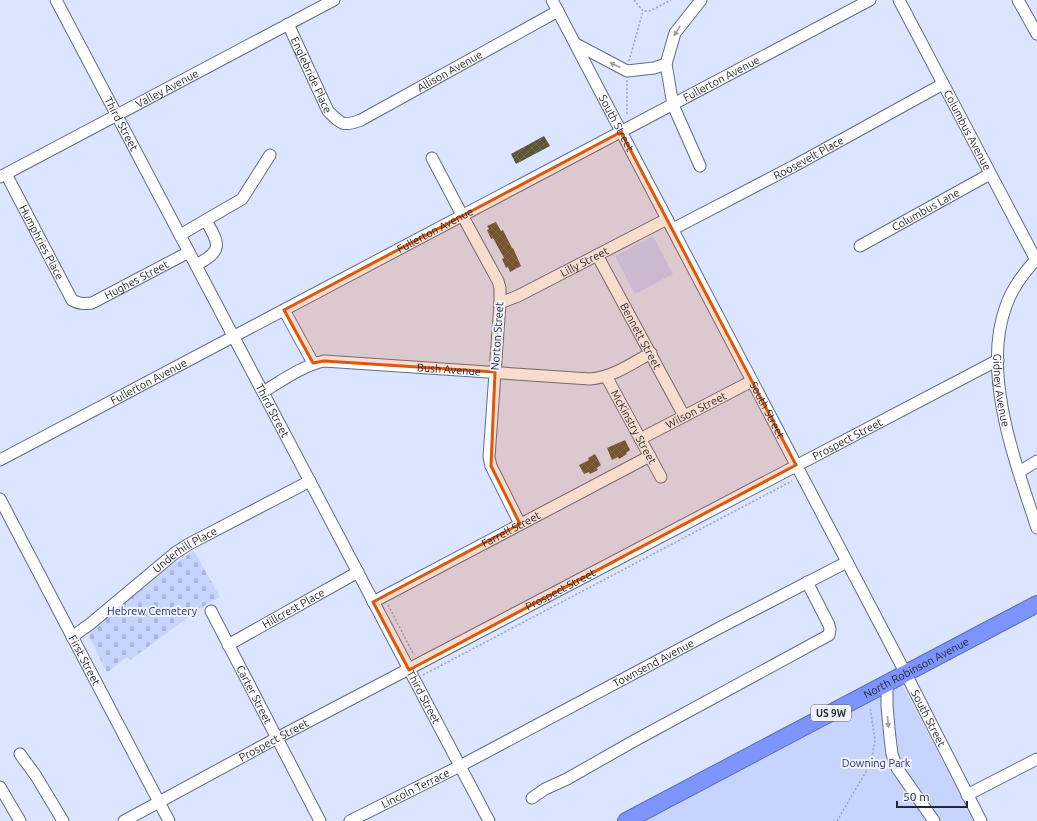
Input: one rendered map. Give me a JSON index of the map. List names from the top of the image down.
{
  "streets": {
    "highway": ["North Robinson Avenue", "US 9W"],
    "street": [
      "Allison Avenue",
      "Englebride Place",
      "Fullerton Avenue",
      "Valley Avenue",
      "South Street",
      "Third Street",
      "Columbus Avenue",
      "Roosevelt Place",
      "Columbus Lane",
      "Humphries Place",
      "Lilly Street",
      "Hughes Street",
      "Norton Street",
      "Bennett Street",
      "Bush Avenue",
      "Gidney Avenue",
      "Wilson Street",
      "McKinstry Street",
      "Prospect Street",
      "Farrell Street",
      "Underhill Place",
      "Hillcrest Place",
      "First Street",
      "Townsend Avenue",
      "Carter Street",
      "Lincoln Terrace"
    ]
  },
  "crossings": [
    ["Allison Avenue", "Englebride Place"],
    ["Allison Avenue", "South Street"],
    ["Englebride Place", "Valley Avenue"],
    ["Fullerton Avenue", "South Street"],
    ["Fullerton Avenue", "Third Street"],
    ["Fullerton Avenue", "Norton Street"],
    ["Valley Avenue", "Third Street"],
    ["Valley Avenue", "Humphries Place"],
    ["South Street", "Roosevelt Place"],
    ["South Street", "Lilly Street"],
    ["South Street", "Wilson Street"],
    ["South Street", "Prospect Street"],
    ["South Street", "Townsend Avenue"],
    ["South Street", "North Robinson Avenue"],
    ["Third Street", "Hughes Street"],
    ["Third Street", "Bush Avenue"],
    ["Third Street", "Prospect Street"],
    ["Third Street", "Farrell Street"],
    ["Third Street", "Underhill Place"],
    ["Third Street", "Hillcrest Place"],
    ["Third Street", "Townsend Avenue"],
    ["Third Street", "Lincoln Terrace"],
    ["Columbus Avenue", "Roosevelt Place"],
    ["Columbus Avenue", "Columbus Lane"],
    ["Columbus Avenue", "Gidney Avenue"],
    ["Roosevelt Place", "Lilly Street"],
    ["Humphries Place", "Hughes Street"],
    ["Lilly Street", "Norton Street"],
    ["Lilly Street", "Bennett Street"],
    ["Norton Street", "Bush Avenue"],
    ["Norton Street", "Farrell Street"],
    ["Bennett Street", "Bush Avenue"],
    ["Bennett Street", "Wilson Street"],
    ["Bush Avenue", "McKinstry Street"],
    ["Gidney Avenue", "Prospect Street"],
    ["Wilson Street", "McKinstry Street"],
    ["McKinstry Street", "Farrell Street"],
    ["Prospect Street", "First Street"],
    ["Prospect Street", "Carter Street"],
    ["Underhill Place", "First Street"],
    ["Hillcrest Place", "Carter Street"],
    ["Townsend Avenue", "Lincoln Terrace"]
  ],
  "parks": ["Hebrew Cemetery", "Downing Park"],
  "scale_bar": "50 m"
}
